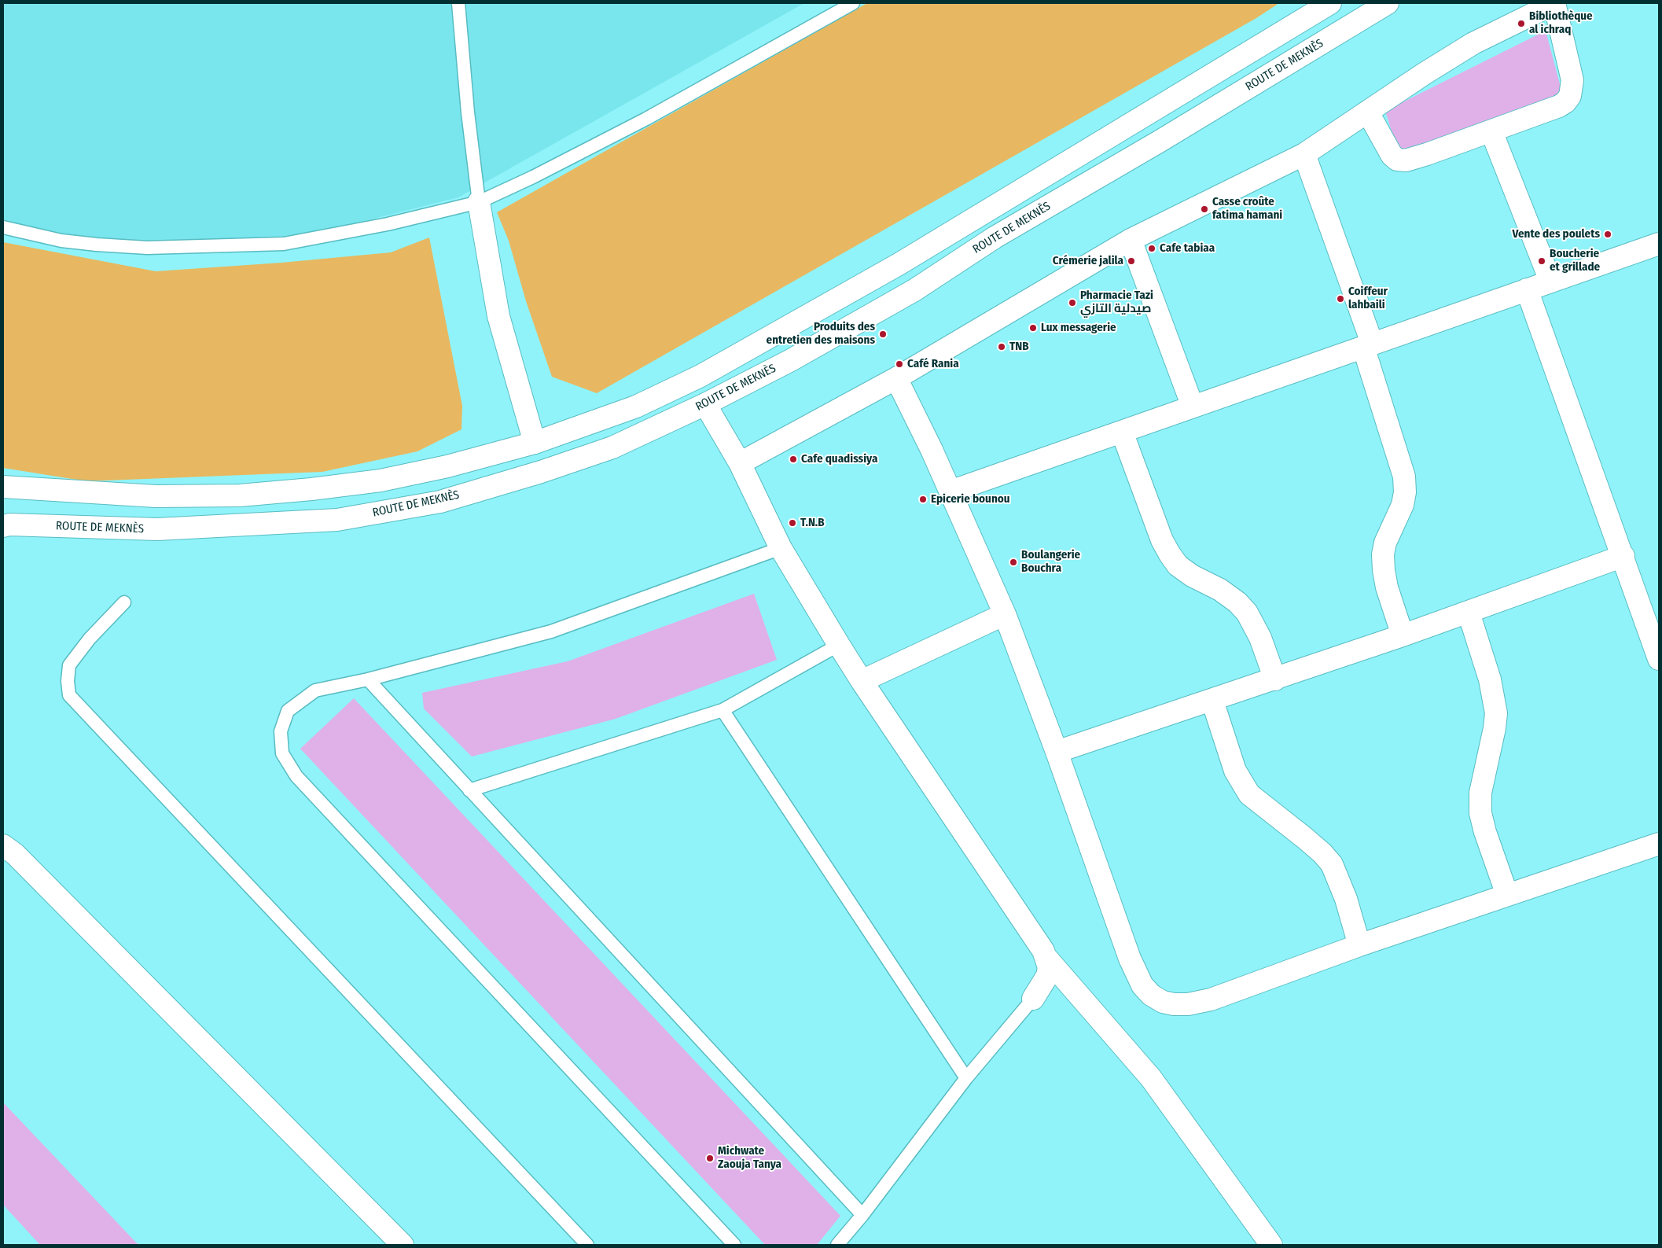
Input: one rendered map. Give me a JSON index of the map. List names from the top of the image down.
{
  "streets": {
    "street": ["ROUTE DE MEKNÈS"]
  },
  "places": [
    "Bibliothèque al ichraq",
    "Casse croûte fatima hamani",
    "Vente des poulets",
    "Cafe tabiaa",
    "Crémerie jalila",
    "Boucherie et grillade",
    "Coiffeur lahbaili",
    "Pharmacie Tazi صيدلية التازي",
    "Lux messagerie",
    "Produits des entretien des maisons",
    "TNB",
    "Café Rania",
    "Cafe quadissiya",
    "Epicerie bounou",
    "T.N.B",
    "Boulangerie Bouchra",
    "Michwate Zaouja Tanya"
  ]
}
